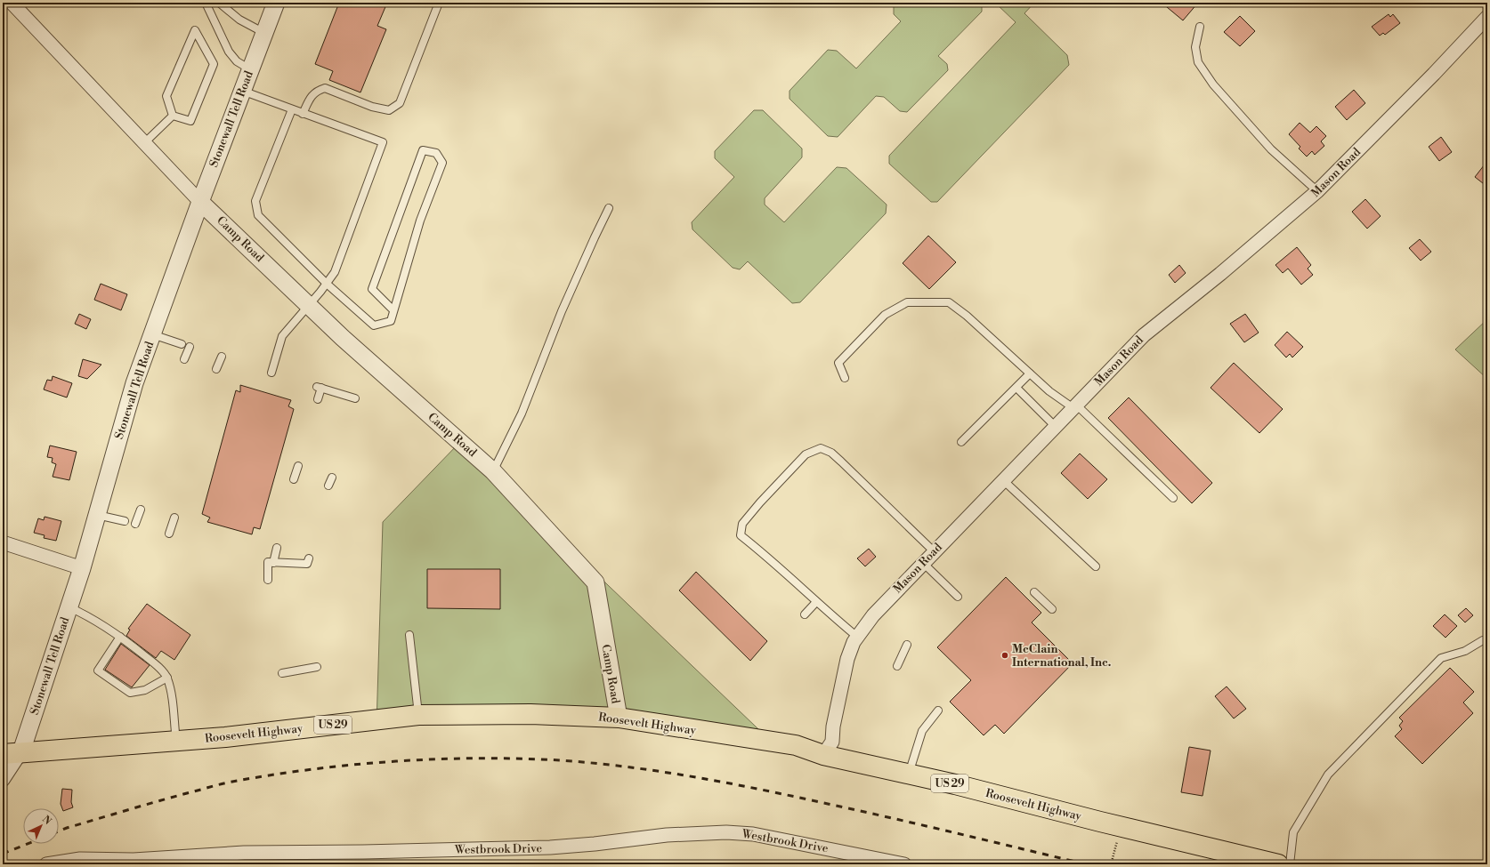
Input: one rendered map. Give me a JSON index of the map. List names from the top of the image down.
{
  "streets": {
    "main road": ["Roosevelt Highway", "US 29"],
    "street": [
      "Stonewall Tell Road",
      "Mason Road",
      "Camp Road",
      "Westbrook Drive"
    ]
  },
  "crossings": [
    ["Stonewall Tell Road", "Camp Road"],
    ["Stonewall Tell Road", "Roosevelt Highway"],
    ["Mason Road", "Roosevelt Highway"],
    ["Camp Road", "Roosevelt Highway"]
  ],
  "places": ["McClain International, Inc."],
  "north": "top right"
}
